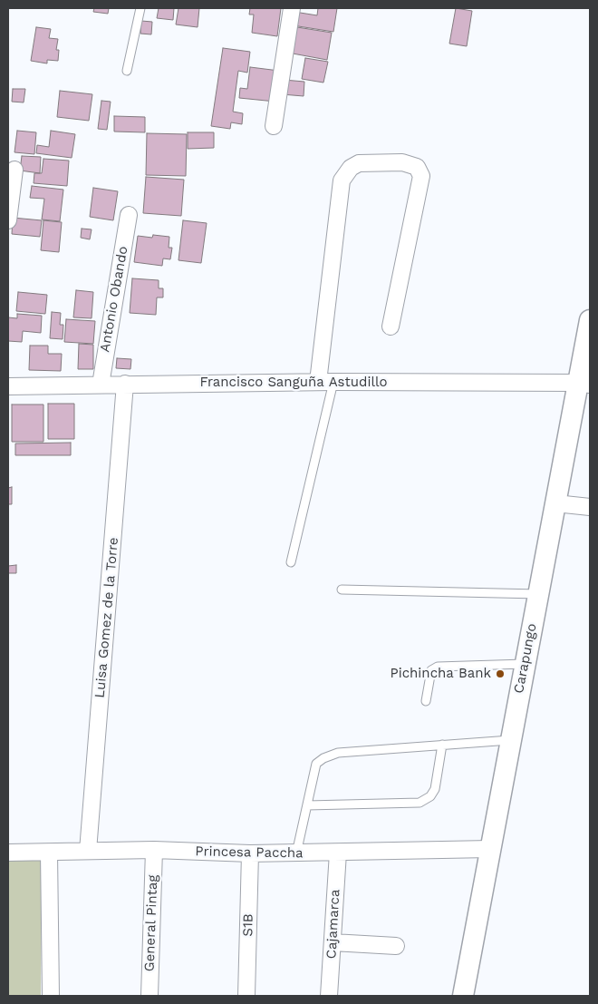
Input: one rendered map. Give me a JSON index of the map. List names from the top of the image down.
{
  "streets": {
    "street": [
      "Antonio Obando",
      "Francisco Sanguña Astudillo",
      "Luisa Gomez de la Torre",
      "Carapungo",
      "Princesa Paccha",
      "General Pintag",
      "Cajamarca",
      "S1B"
    ]
  },
  "crossings": [
    ["Antonio Obando", "Francisco Sanguña Astudillo"],
    ["Francisco Sanguña Astudillo", "Luisa Gomez de la Torre"],
    ["Francisco Sanguña Astudillo", "Carapungo"],
    ["Luisa Gomez de la Torre", "Princesa Paccha"],
    ["Carapungo", "Princesa Paccha"],
    ["Princesa Paccha", "General Pintag"],
    ["Princesa Paccha", "Cajamarca"],
    ["Princesa Paccha", "S1B"]
  ],
  "places": ["Pichincha Bank"]
}
